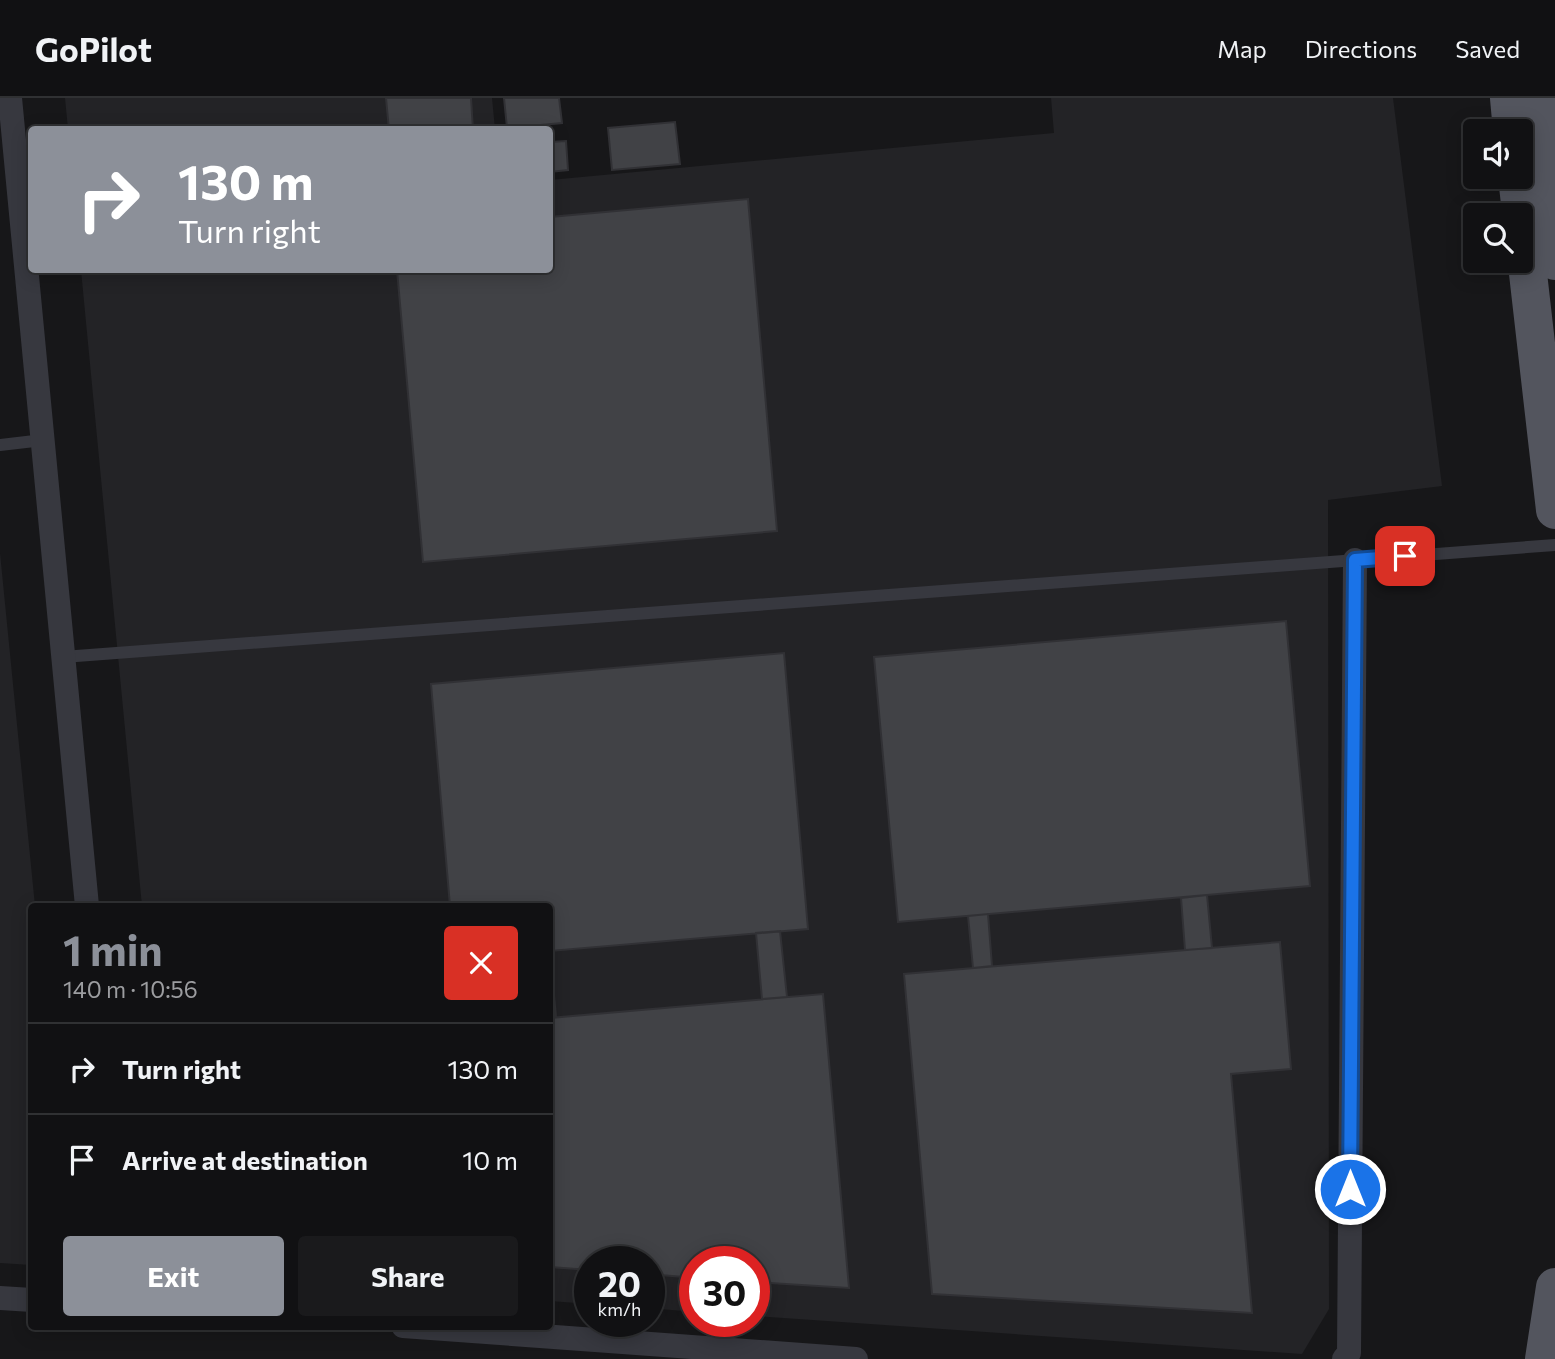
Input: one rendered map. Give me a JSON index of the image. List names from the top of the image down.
{
  "page": {
    "header": "GoPilot",
    "nav": ["Map", "Directions", "Saved"],
    "turn": ["130 m", "Turn right"],
    "heading": ["1 min", "140 m · 10:56"],
    "list": [
      {
        "name": "Turn right",
        "value": "130 m"
      },
      {
        "name": "Arrive at destination",
        "value": "10 m"
      }
    ],
    "buttons": ["Exit", "Share"],
    "speed": "20 km/h",
    "limit": "30"
  }
}
